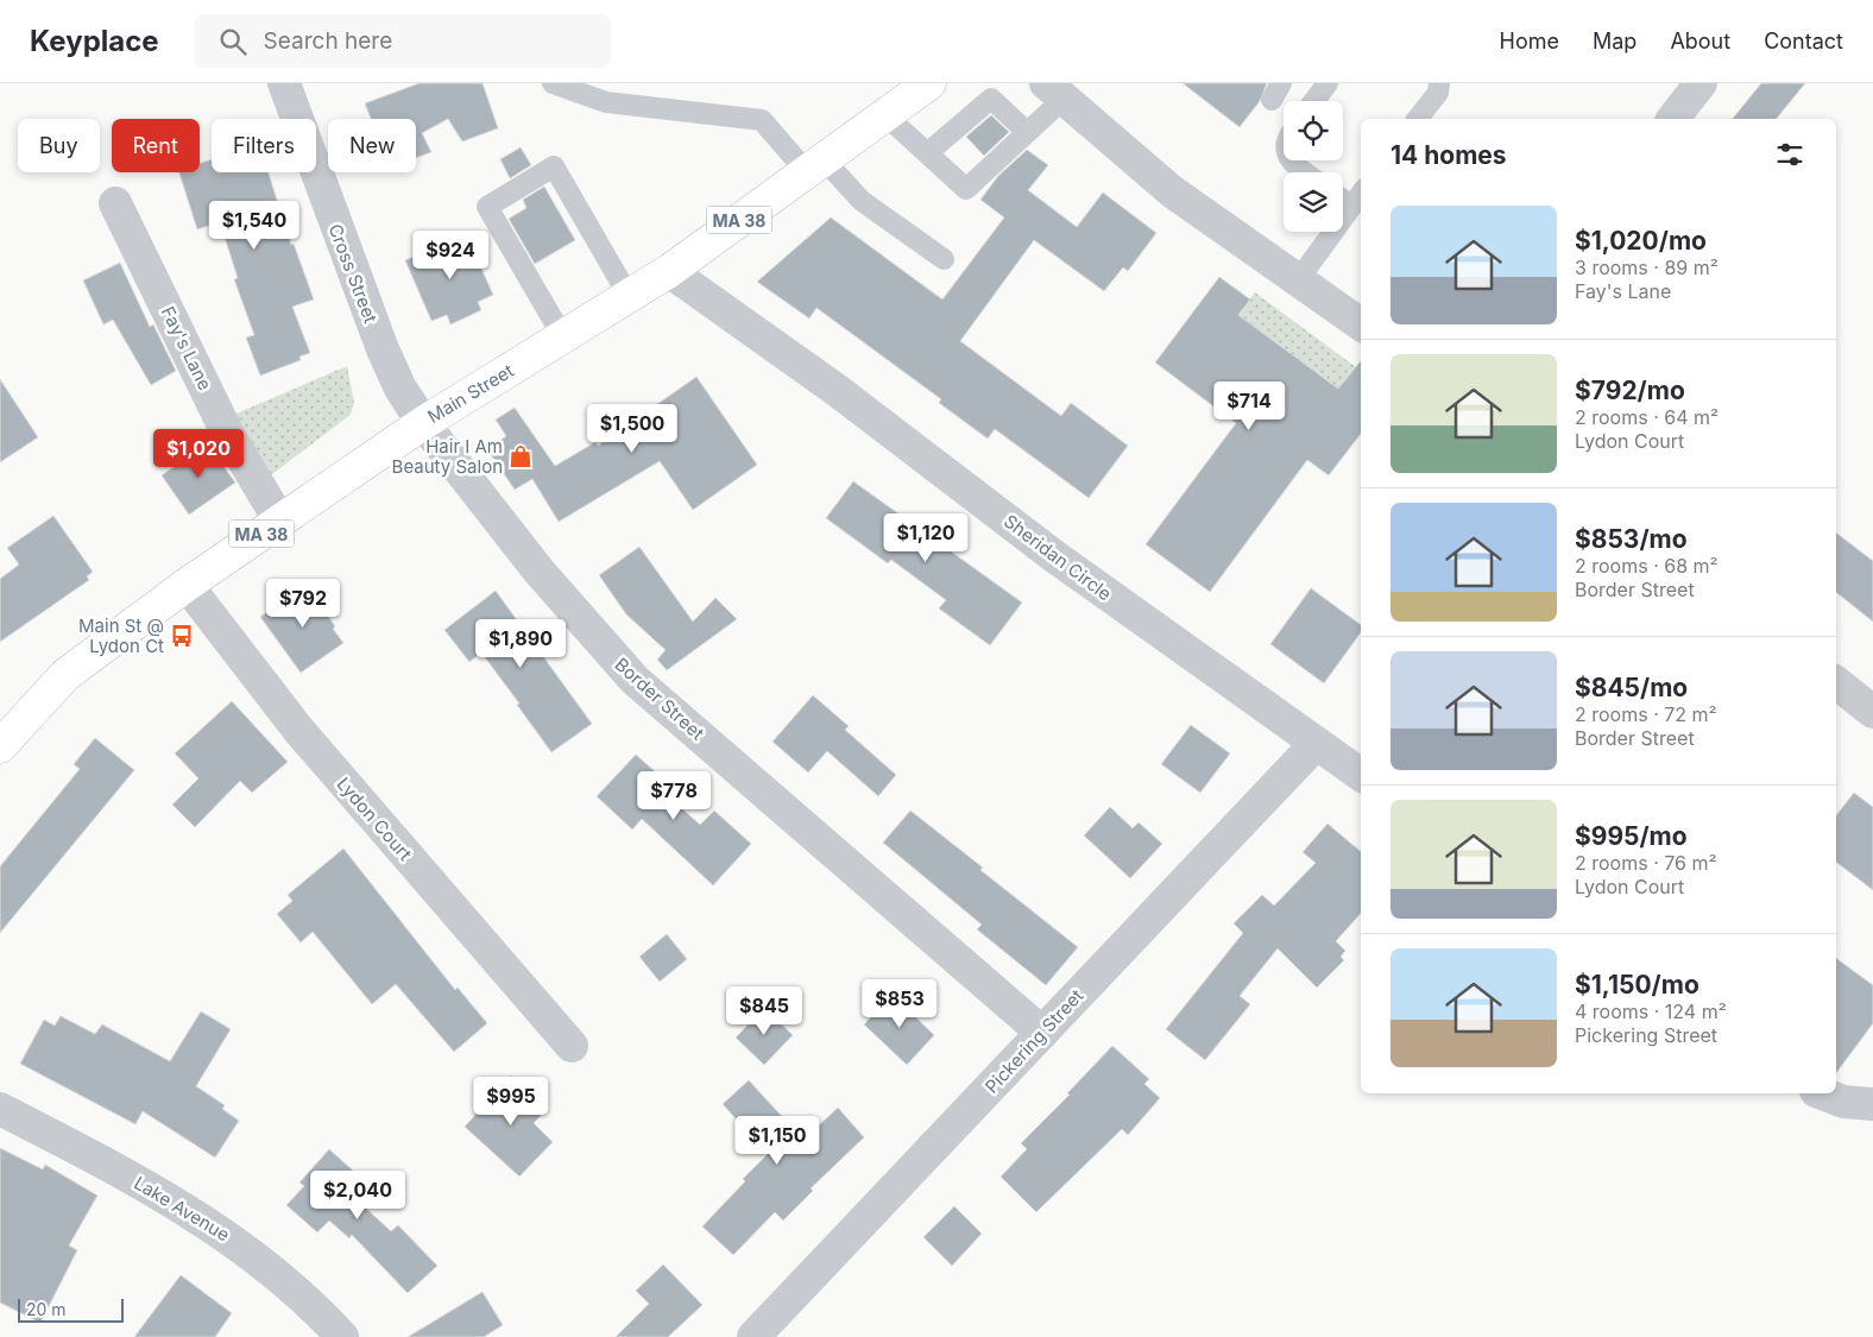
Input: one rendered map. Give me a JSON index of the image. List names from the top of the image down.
{
  "streets": {
    "main road": ["MA 38", "Main Street"],
    "street": [
      "Cross Street",
      "Fay's Lane",
      "Sheridan Circle",
      "Border Street",
      "Lydon Court",
      "Pickering Street",
      "Lake Avenue"
    ]
  },
  "crossings": [
    ["Cross Street", "Main Street"],
    ["Cross Street", "Border Street"],
    ["Fay's Lane", "Main Street"],
    ["Main Street", "Sheridan Circle"],
    ["Main Street", "Border Street"],
    ["Main Street", "Lydon Court"],
    ["Sheridan Circle", "Pickering Street"],
    ["Border Street", "Pickering Street"]
  ],
  "places": {
    "shop": ["Hair I Am Beauty Salon"],
    "bus stop": ["Main St @ Lydon Ct"]
  },
  "scale_bar": "20 m",
  "page": {
    "header": "Keyplace",
    "search": "Search here",
    "nav": [
      "Home",
      "Map",
      "About",
      "Contact"
    ],
    "chip": [
      "Buy",
      "Rent",
      "Filters",
      "New"
    ],
    "heading": "14 homes",
    "list": [
      {
        "name": "$1,020/mo",
        "note": "3 rooms · 89 m² · Fay's Lane"
      },
      {
        "name": "$792/mo",
        "note": "2 rooms · 64 m² · Lydon Court"
      },
      {
        "name": "$853/mo",
        "note": "2 rooms · 68 m² · Border Street"
      },
      {
        "name": "$845/mo",
        "note": "2 rooms · 72 m² · Border Street"
      },
      {
        "name": "$995/mo",
        "note": "2 rooms · 76 m² · Lydon Court"
      },
      {
        "name": "$1,150/mo",
        "note": "4 rooms · 124 m² · Pickering Street"
      }
    ],
    "price": [
      "$1,540",
      "$924",
      "$714",
      "$1,500",
      "$1,020",
      "$1,120",
      "$792",
      "$1,890",
      "$778",
      "$853",
      "$845",
      "$995",
      "$1,150",
      "$2,040"
    ],
    "scale": "20 m"
  }
}
